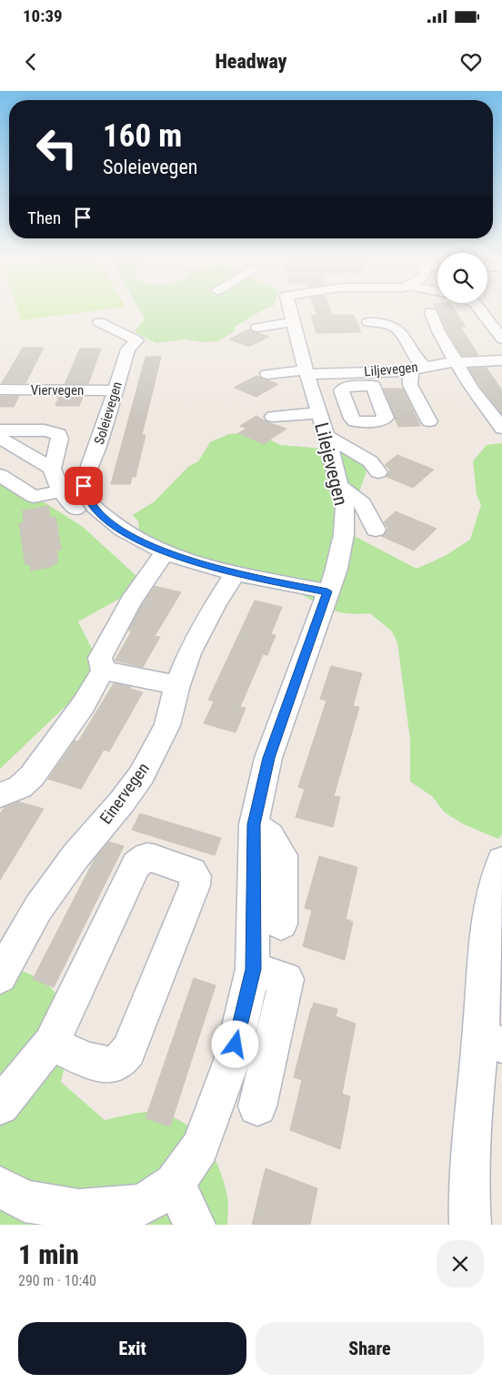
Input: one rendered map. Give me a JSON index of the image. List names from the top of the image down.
{
  "streets": {
    "street": [
      "Liljevegen",
      "Viervegen",
      "Soleievegen",
      "Lilejevegen",
      "Einervegen"
    ]
  },
  "crossings": [
    ["Liljevegen", "Lilejevegen"],
    ["Viervegen", "Soleievegen"],
    ["Soleievegen", "Lilejevegen"],
    ["Soleievegen", "Einervegen"]
  ],
  "page": {
    "status": "10:39",
    "header": "Headway",
    "turn": ["160 m", "Soleievegen"],
    "then": "Then",
    "heading": ["1 min", "290 m · 10:40"],
    "buttons": ["Exit", "Share"]
  }
}
